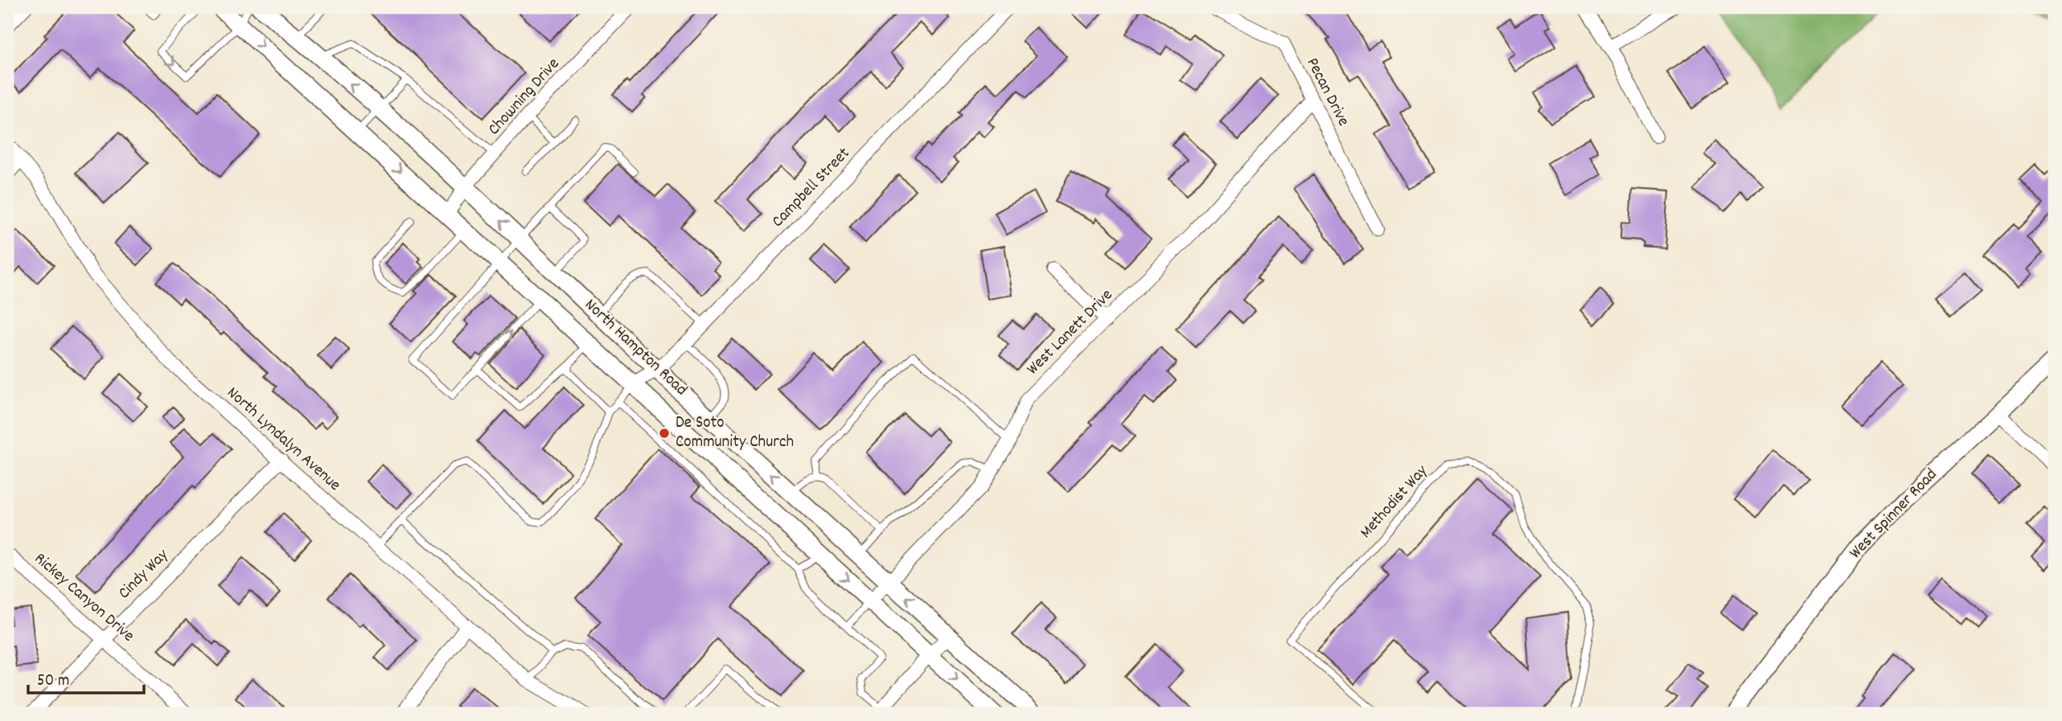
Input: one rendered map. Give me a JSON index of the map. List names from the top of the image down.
{
  "streets": {
    "main road": ["North Hampton Road", "West Spinner Road"],
    "street": [
      "Pecan Drive",
      "Chowning Drive",
      "Campbell Street",
      "West Lanett Drive",
      "North Lyndalyn Avenue",
      "Cindy Way",
      "Rickey Canyon Drive"
    ],
    "lane": ["Methodist Way"]
  },
  "crossings": [
    ["Pecan Drive", "West Lanett Drive"],
    ["Chowning Drive", "North Hampton Road"],
    ["Campbell Street", "North Hampton Road"],
    ["West Lanett Drive", "North Hampton Road"],
    ["North Lyndalyn Avenue", "Cindy Way"],
    ["Cindy Way", "Rickey Canyon Drive"]
  ],
  "places": ["De Soto Community Church"],
  "scale_bar": "50 m"
}
